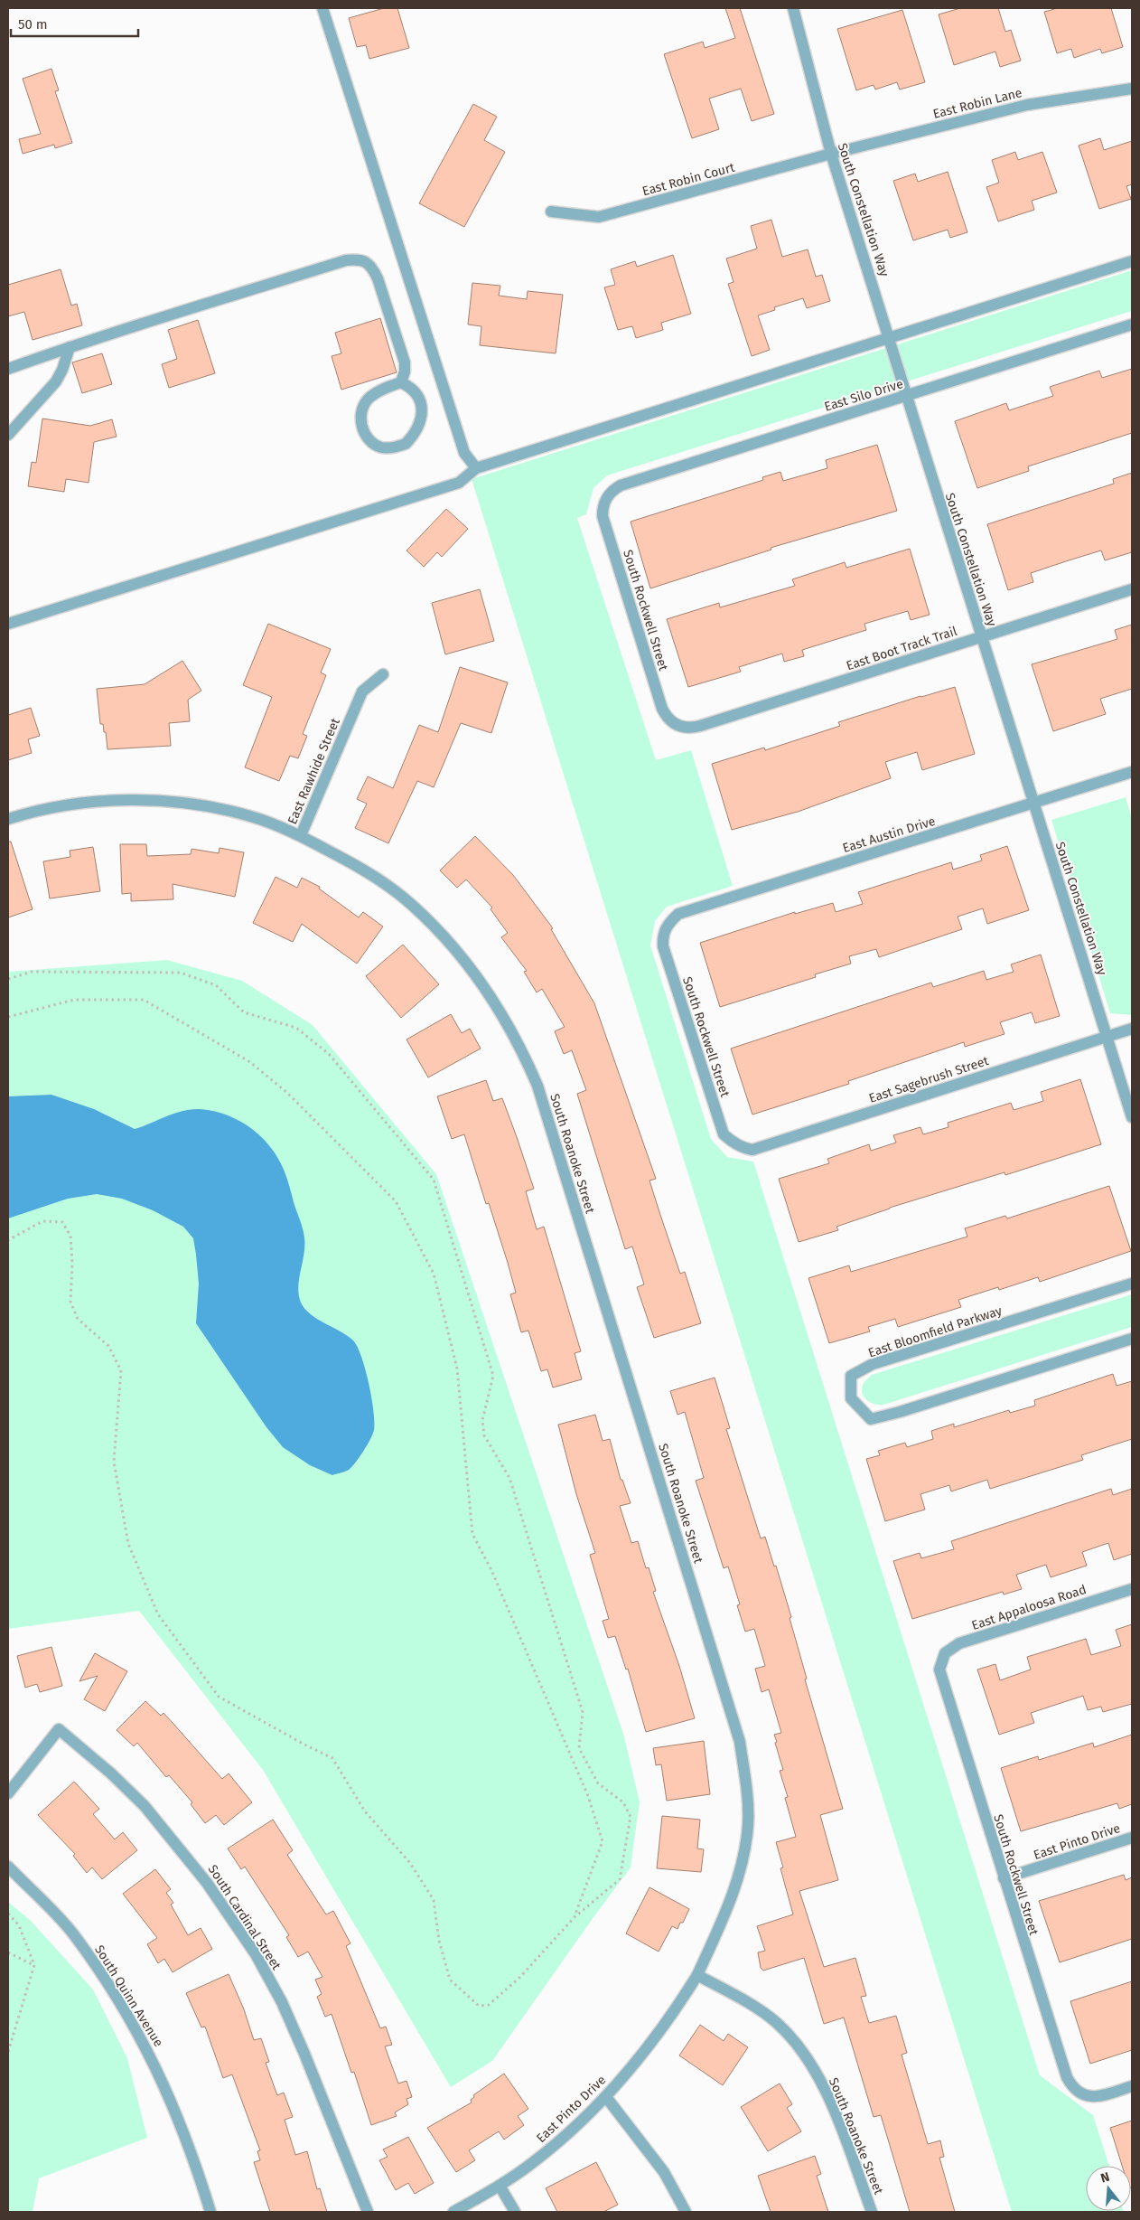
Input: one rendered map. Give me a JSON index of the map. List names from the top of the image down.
{
  "streets": {
    "street": [
      "East Robin Lane",
      "East Robin Court",
      "South Constellation Way",
      "East Silo Drive",
      "South Rockwell Street",
      "East Boot Track Trail",
      "East Rawhide Street",
      "East Austin Drive",
      "East Sagebrush Street",
      "South Roanoke Street",
      "East Bloomfield Parkway",
      "East Appaloosa Road",
      "East Pinto Drive",
      "South Cardinal Street",
      "South Quinn Avenue"
    ]
  },
  "crossings": [
    ["East Robin Lane", "East Robin Court"],
    ["East Robin Lane", "South Constellation Way"],
    ["East Robin Court", "South Constellation Way"],
    ["South Constellation Way", "East Silo Drive"],
    ["South Constellation Way", "East Boot Track Trail"],
    ["South Constellation Way", "East Austin Drive"],
    ["South Constellation Way", "East Sagebrush Street"],
    ["East Silo Drive", "South Rockwell Street"],
    ["South Rockwell Street", "East Boot Track Trail"],
    ["South Rockwell Street", "East Austin Drive"],
    ["South Rockwell Street", "East Sagebrush Street"],
    ["South Rockwell Street", "East Appaloosa Road"],
    ["South Rockwell Street", "East Pinto Drive"],
    ["East Rawhide Street", "South Roanoke Street"],
    ["South Roanoke Street", "East Pinto Drive"]
  ],
  "scale_bar": "50 m",
  "north": "top"
}
